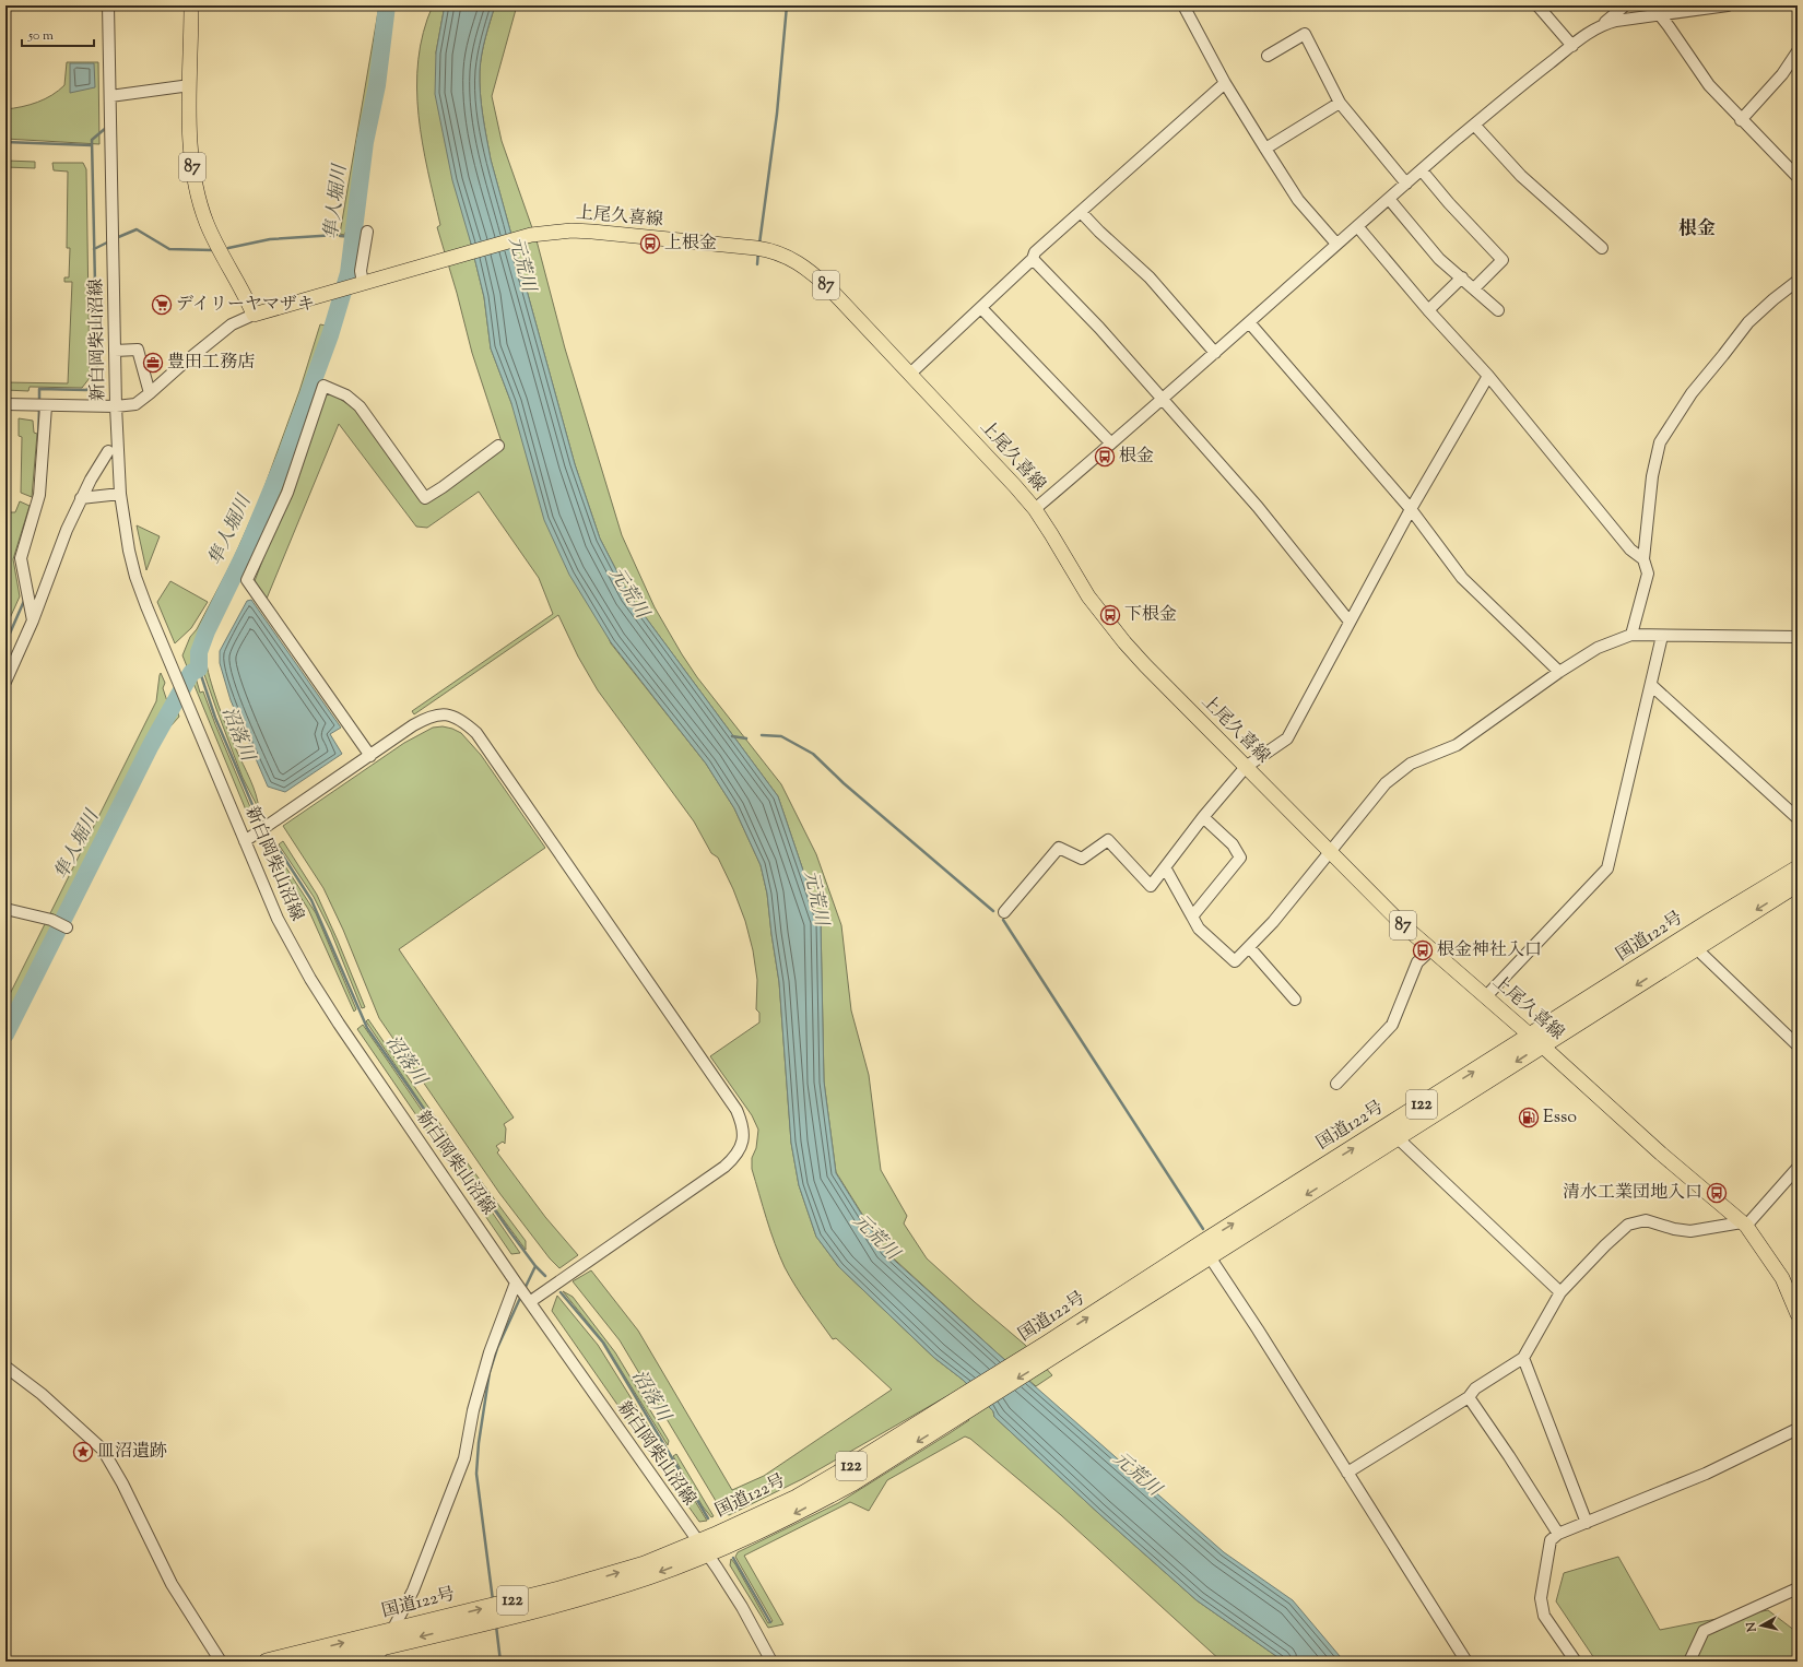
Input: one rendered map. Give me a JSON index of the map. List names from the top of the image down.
{
  "streets": {
    "highway": ["国道122号", "122"],
    "main road": ["87", "上尾久喜線"],
    "street": ["新白岡柴山沼線"]
  },
  "crossings": [
    ["87", "上尾久喜線"],
    ["上尾久喜線", "国道122号"],
    ["新白岡柴山沼線", "国道122号"]
  ],
  "districts": ["根金"],
  "water": ["隼人堀川", "元荒川", "沼落川"],
  "places": {
    "bus stop": [
      "上根金",
      "根金",
      "下根金",
      "根金神社入口",
      "清水工業団地入口"
    ],
    "supermarket": ["デイリーヤマザキ"],
    "office": ["豊田工務店"],
    "fuel station": ["Esso"],
    "place": ["皿沼遺跡"]
  },
  "scale_bar": "50 m",
  "north": "left"
}
